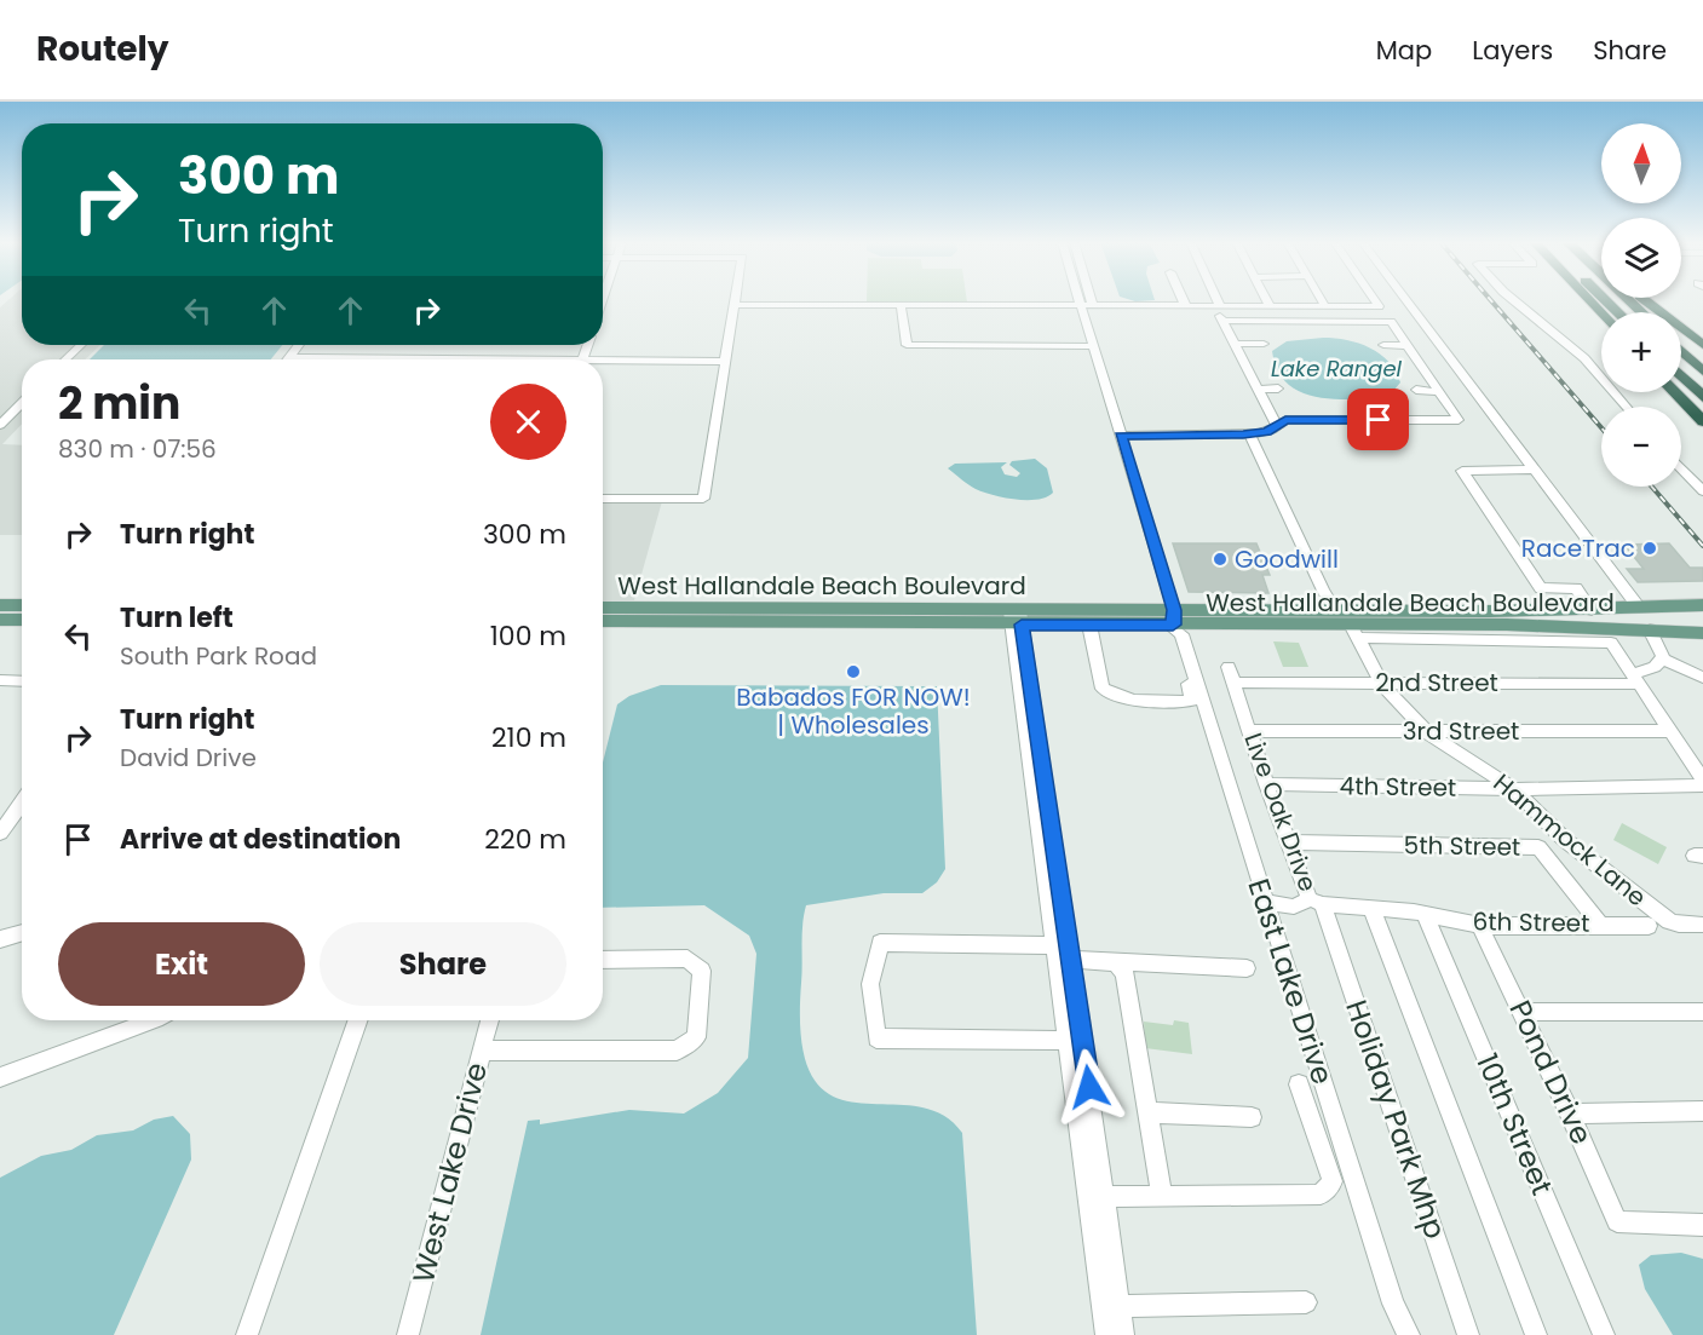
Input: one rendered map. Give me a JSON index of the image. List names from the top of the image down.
{
  "streets": {
    "main road": ["West Hallandale Beach Boulevard"],
    "street": [
      "2nd Street",
      "3rd Street",
      "4th Street",
      "Live Oak Drive",
      "Hammock Lane",
      "5th Street",
      "6th Street",
      "East Lake Drive",
      "Pond Drive",
      "Holiday Park Mhp",
      "10th Street",
      "West Lake Drive"
    ]
  },
  "crossings": [
    ["West Hallandale Beach Boulevard", "Hammock Lane"],
    ["West Hallandale Beach Boulevard", "East Lake Drive"],
    ["2nd Street", "Live Oak Drive"],
    ["2nd Street", "Hammock Lane"],
    ["3rd Street", "Live Oak Drive"],
    ["3rd Street", "Hammock Lane"],
    ["4th Street", "Live Oak Drive"],
    ["4th Street", "Hammock Lane"],
    ["Live Oak Drive", "5th Street"],
    ["Live Oak Drive", "6th Street"],
    ["Live Oak Drive", "Holiday Park Mhp"],
    ["Live Oak Drive", "10th Street"],
    ["5th Street", "6th Street"],
    ["6th Street", "Pond Drive"],
    ["6th Street", "10th Street"]
  ],
  "water": ["Lake Rangel"],
  "places": ["RaceTrac", "Goodwill", "Babados FOR NOW! | Wholesales"],
  "north": "top",
  "page": {
    "header": "Routely",
    "nav": ["Map", "Layers", "Share"],
    "map_buttons": ["+", "−"],
    "turn": ["300 m", "Turn right"],
    "heading": ["2 min", "830 m · 07:56"],
    "list": [
      {
        "name": "Turn right",
        "value": "300 m"
      },
      {
        "name": "Turn left",
        "note": "South Park Road",
        "value": "100 m"
      },
      {
        "name": "Turn right",
        "note": "David Drive",
        "value": "210 m"
      },
      {
        "name": "Arrive at destination",
        "value": "220 m"
      }
    ],
    "buttons": ["Exit", "Share"]
  }
}
